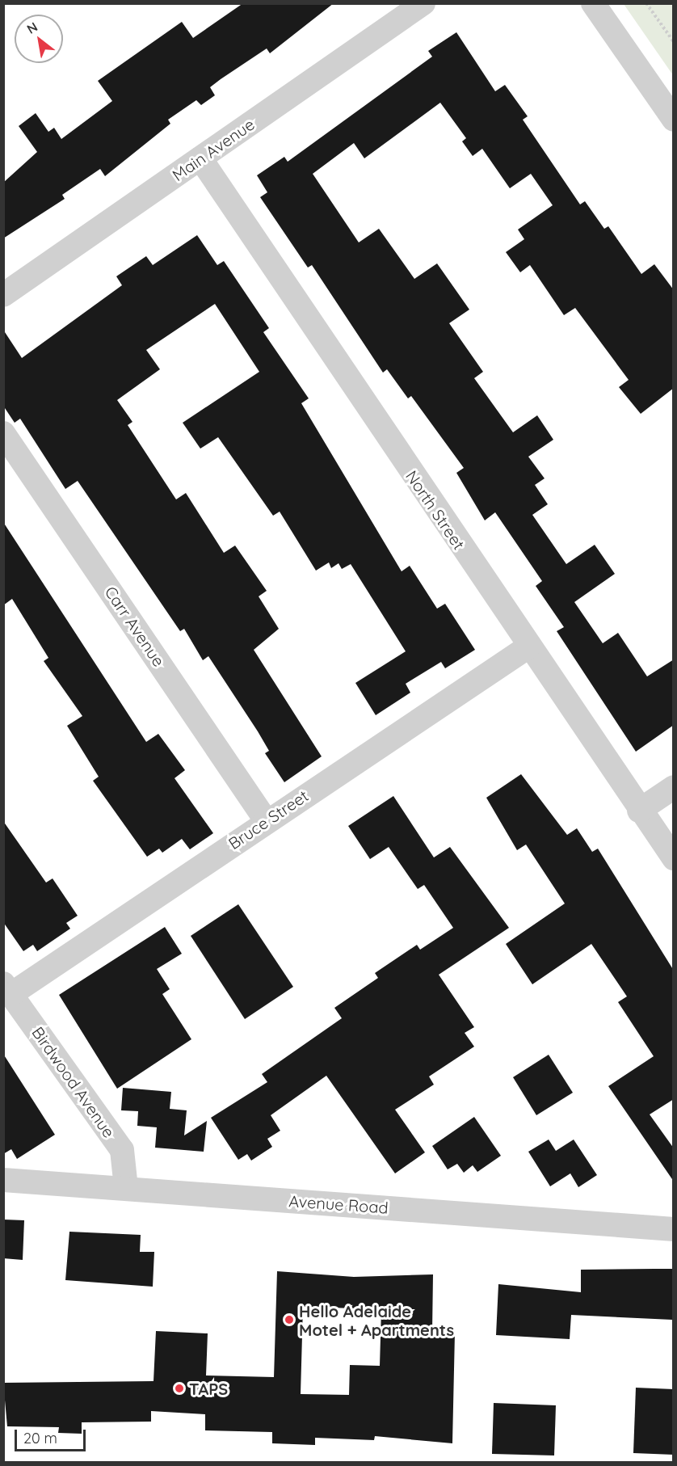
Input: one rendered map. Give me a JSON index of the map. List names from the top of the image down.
{
  "streets": {
    "street": [
      "Main Avenue",
      "North Street",
      "Carr Avenue",
      "Bruce Street",
      "Birdwood Avenue",
      "Avenue Road"
    ]
  },
  "crossings": [
    ["Main Avenue", "North Street"],
    ["North Street", "Bruce Street"],
    ["Carr Avenue", "Bruce Street"],
    ["Bruce Street", "Birdwood Avenue"],
    ["Birdwood Avenue", "Avenue Road"]
  ],
  "places": ["Hello Adelaide Motel + Apartments", "TAPS"],
  "scale_bar": "20 m",
  "north": "top left"
}
